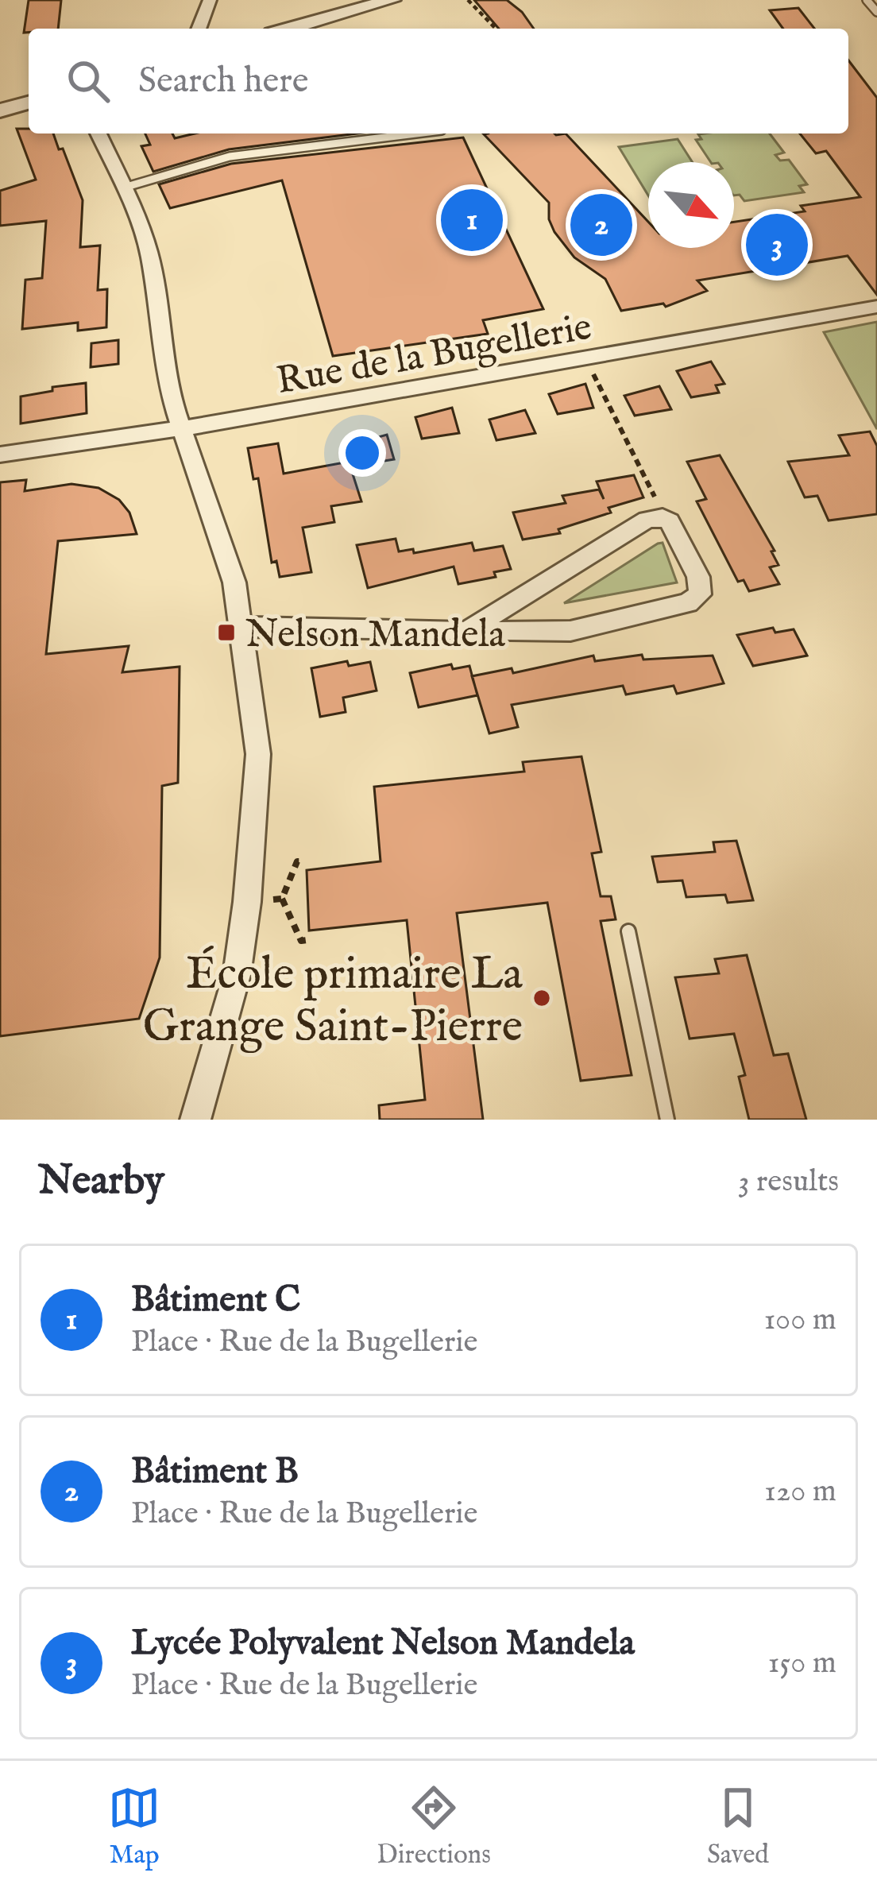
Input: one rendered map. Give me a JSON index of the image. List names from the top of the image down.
{
  "streets": {
    "street": ["Rue de la Bugellerie"]
  },
  "places": {
    "transit": ["Nelson Mandela"],
    "other": ["École primaire La Grange Saint-Pierre"]
  },
  "north": "bottom right",
  "page": {
    "search": "Search here",
    "pins": ["1", "2", "3"],
    "heading": ["Nearby", "3 results"],
    "list": [
      {
        "mark": "1",
        "name": "Bâtiment C",
        "note": "Place · Rue de la Bugellerie",
        "value": "100 m"
      },
      {
        "mark": "2",
        "name": "Bâtiment B",
        "note": "Place · Rue de la Bugellerie",
        "value": "120 m"
      },
      {
        "mark": "3",
        "name": "Lycée Polyvalent Nelson Mandela",
        "note": "Place · Rue de la Bugellerie",
        "value": "150 m"
      }
    ],
    "nav": ["Map", "Directions", "Saved"]
  }
}
